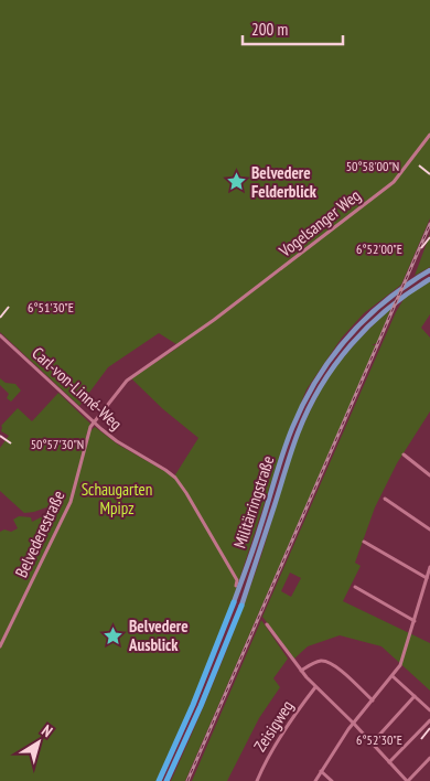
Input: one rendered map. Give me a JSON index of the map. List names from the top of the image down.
{
  "streets": {
    "highway": ["Militärringstraße"],
    "street": [
      "Vogelsanger Weg",
      "Carl-von-Linné-Weg",
      "Belvederestraße",
      "Zeisigweg"
    ]
  },
  "crossings": [
    ["Vogelsanger Weg", "Belvederestraße"],
    ["Carl-von-Linné-Weg", "Belvederestraße"]
  ],
  "parks": ["Schaugarten Mpipz"],
  "places": {
    "place": ["Belvedere Felderblick", "Belvedere Ausblick"]
  },
  "scale_bar": "200 m",
  "north": "top right",
  "coordinates": [
    "50°58'00\"N",
    "6°52'00\"E",
    "6°51'30\"E",
    "50°57'30\"N",
    "6°52'30\"E"
  ]
}
